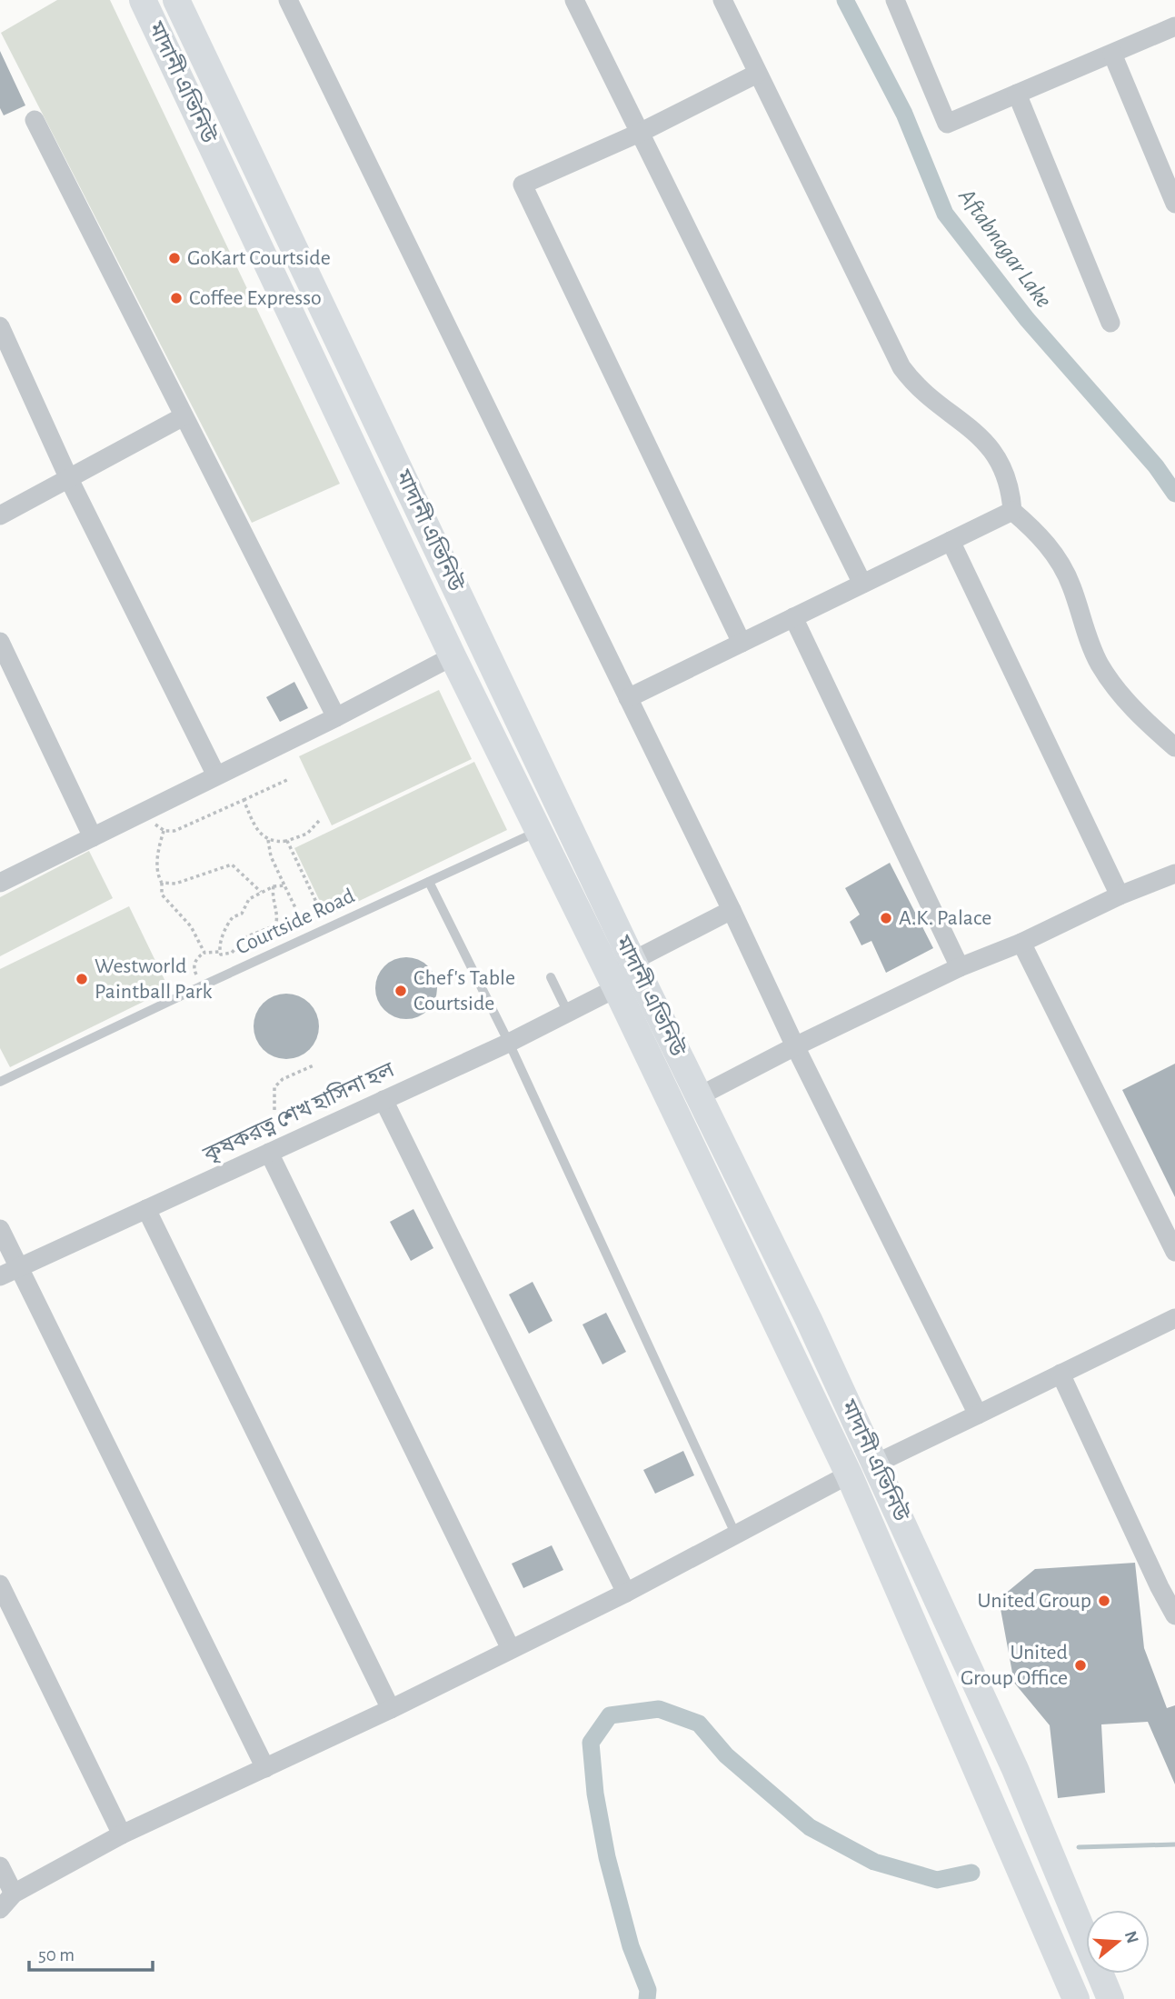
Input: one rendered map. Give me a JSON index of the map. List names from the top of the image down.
{
  "streets": {
    "main road": ["মাদানী এভিনিউ"],
    "street": ["কৃষকরত্ন শেখ হাসিনা হল"],
    "lane": ["Courtside Road"]
  },
  "crossings": [
    ["মাদানী এভিনিউ", "Courtside Road"],
    ["মাদানী এভিনিউ", "কৃষকরত্ন শেখ হাসিনা হল"]
  ],
  "water": ["Aftabnagar Lake"],
  "places": [
    "GoKart Courtside",
    "Coffee Expresso",
    "A.K. Palace",
    "Westworld Paintball Park",
    "Chef's Table Courtside",
    "United Group",
    "United Group Office"
  ],
  "scale_bar": "50 m",
  "north": "right"
}
